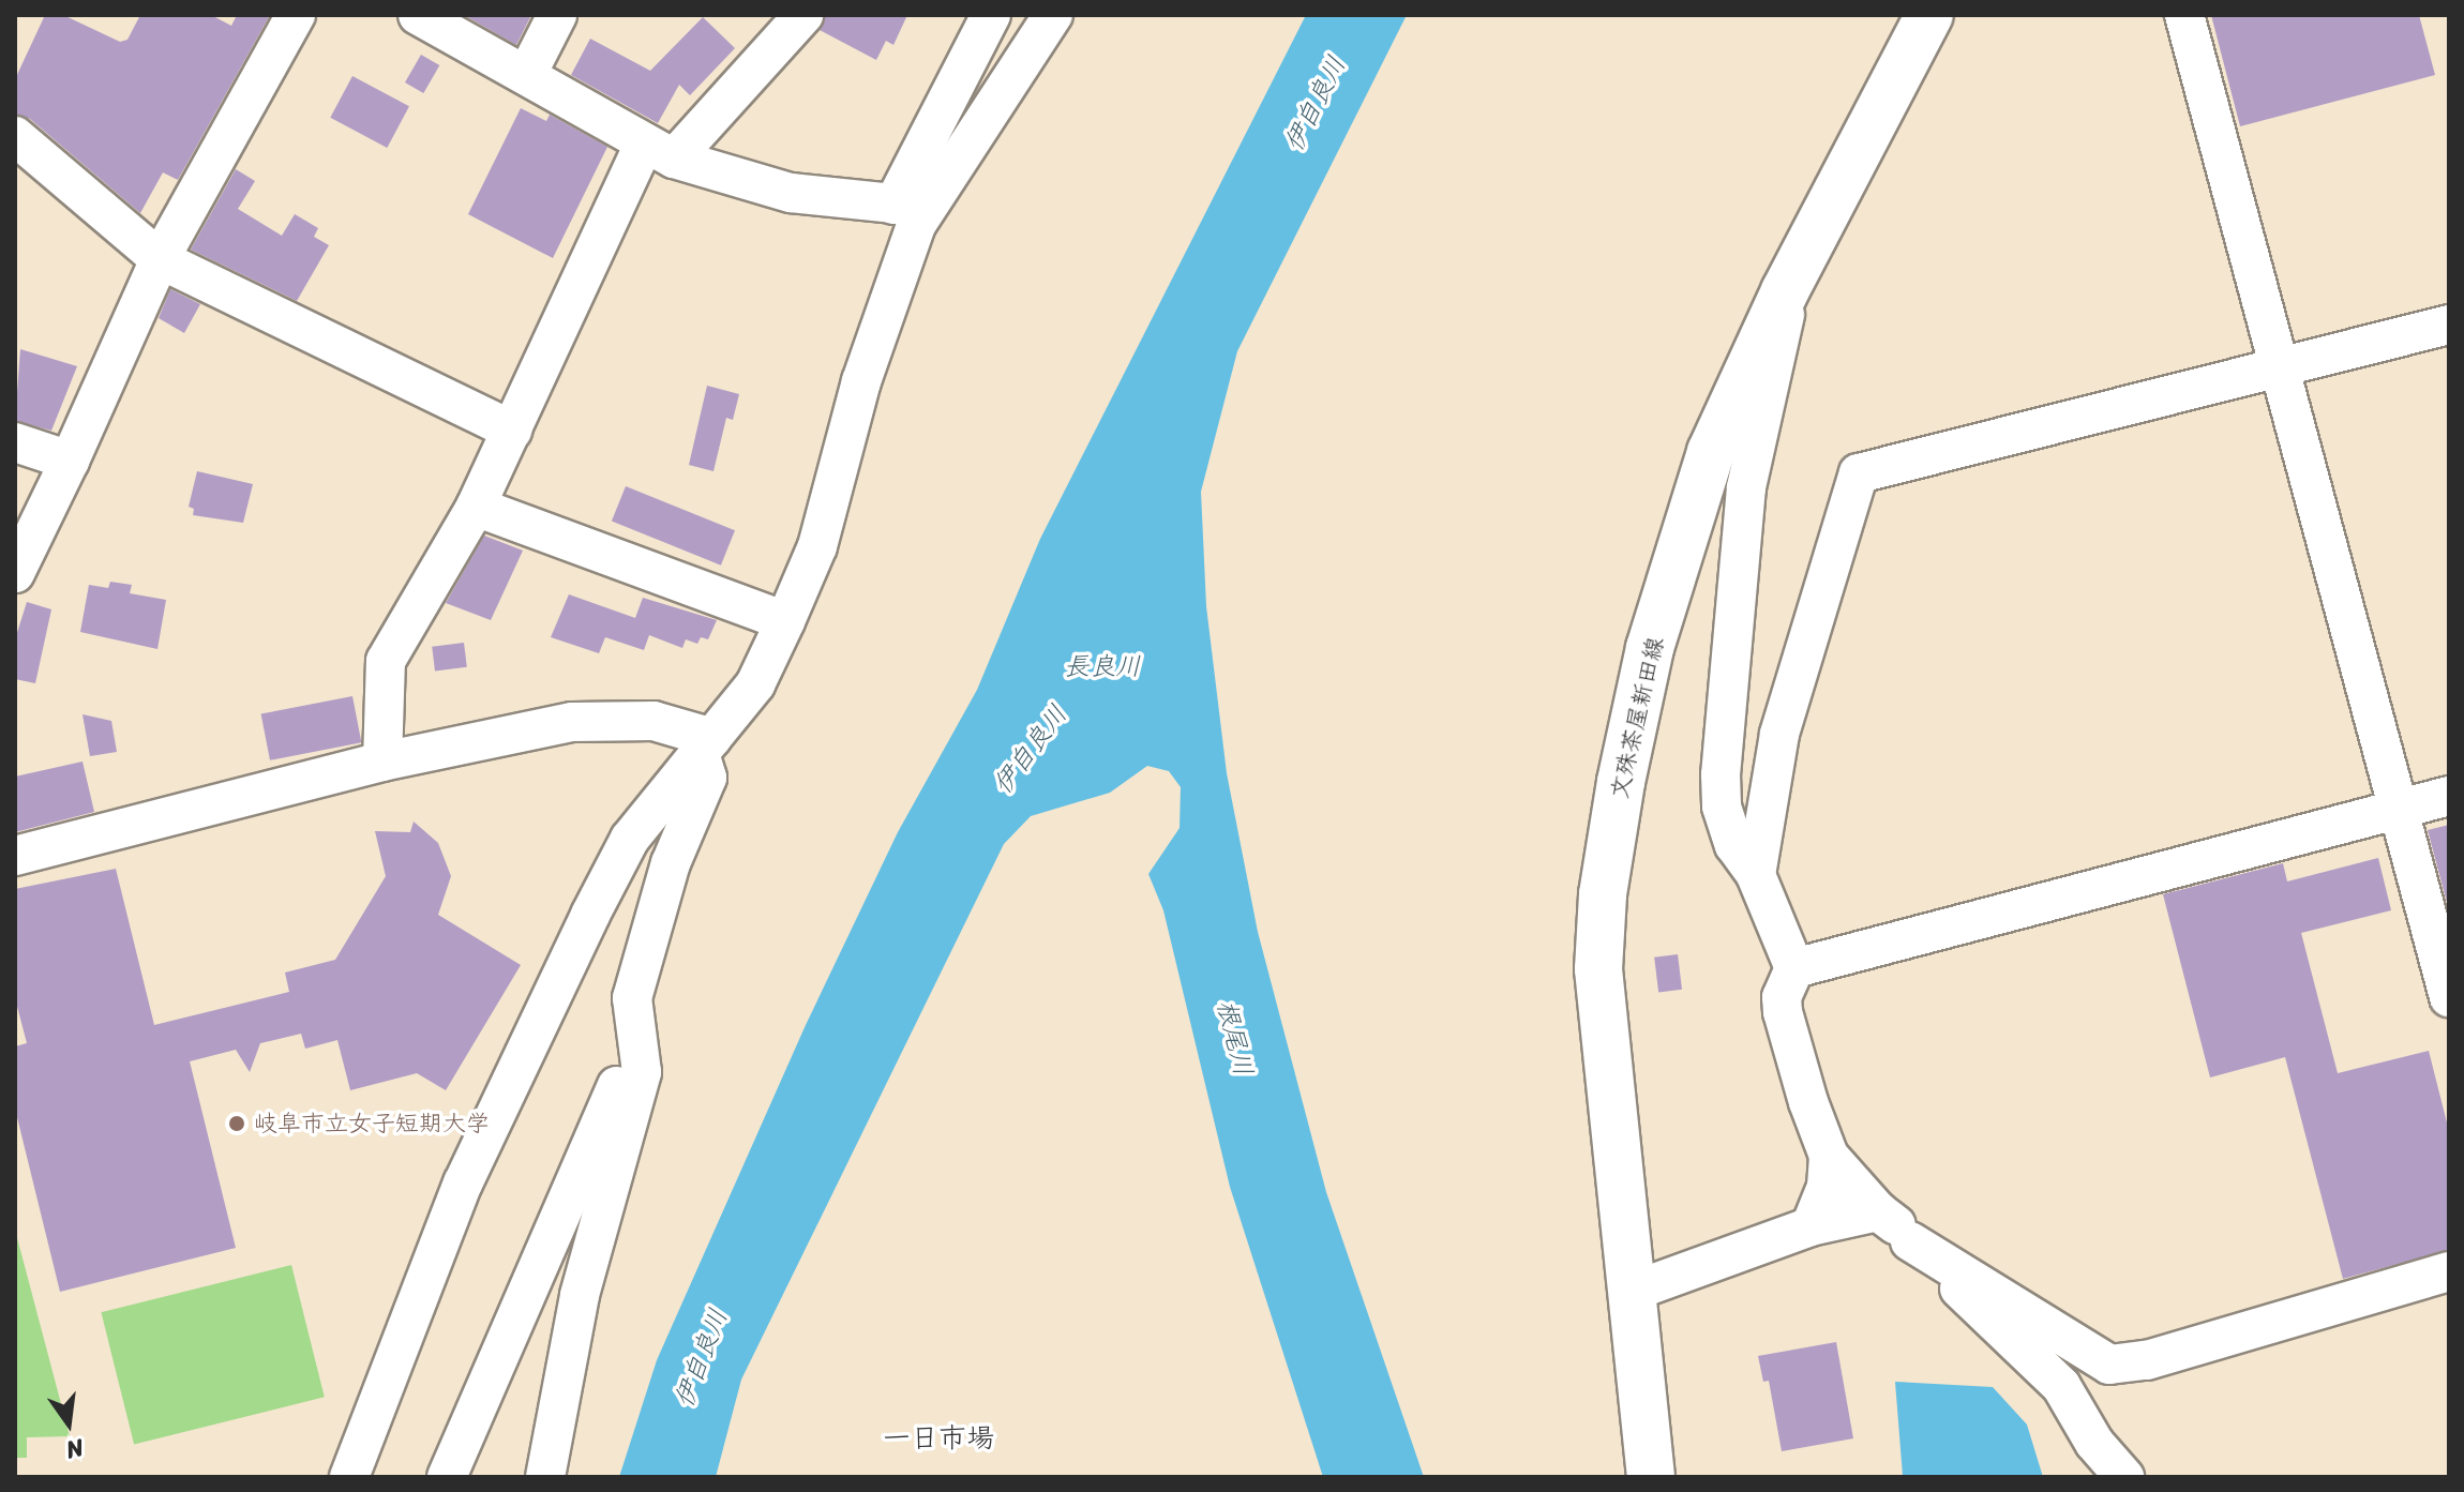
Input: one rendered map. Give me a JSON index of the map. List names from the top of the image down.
{
  "streets": {
    "main road": ["文殊茶屋新田線"]
  },
  "districts": ["一日市場"],
  "water": ["伊自良川", "長良川", "根尾川"],
  "places": ["岐阜市立女子短期大学"],
  "north": "bottom"
}
